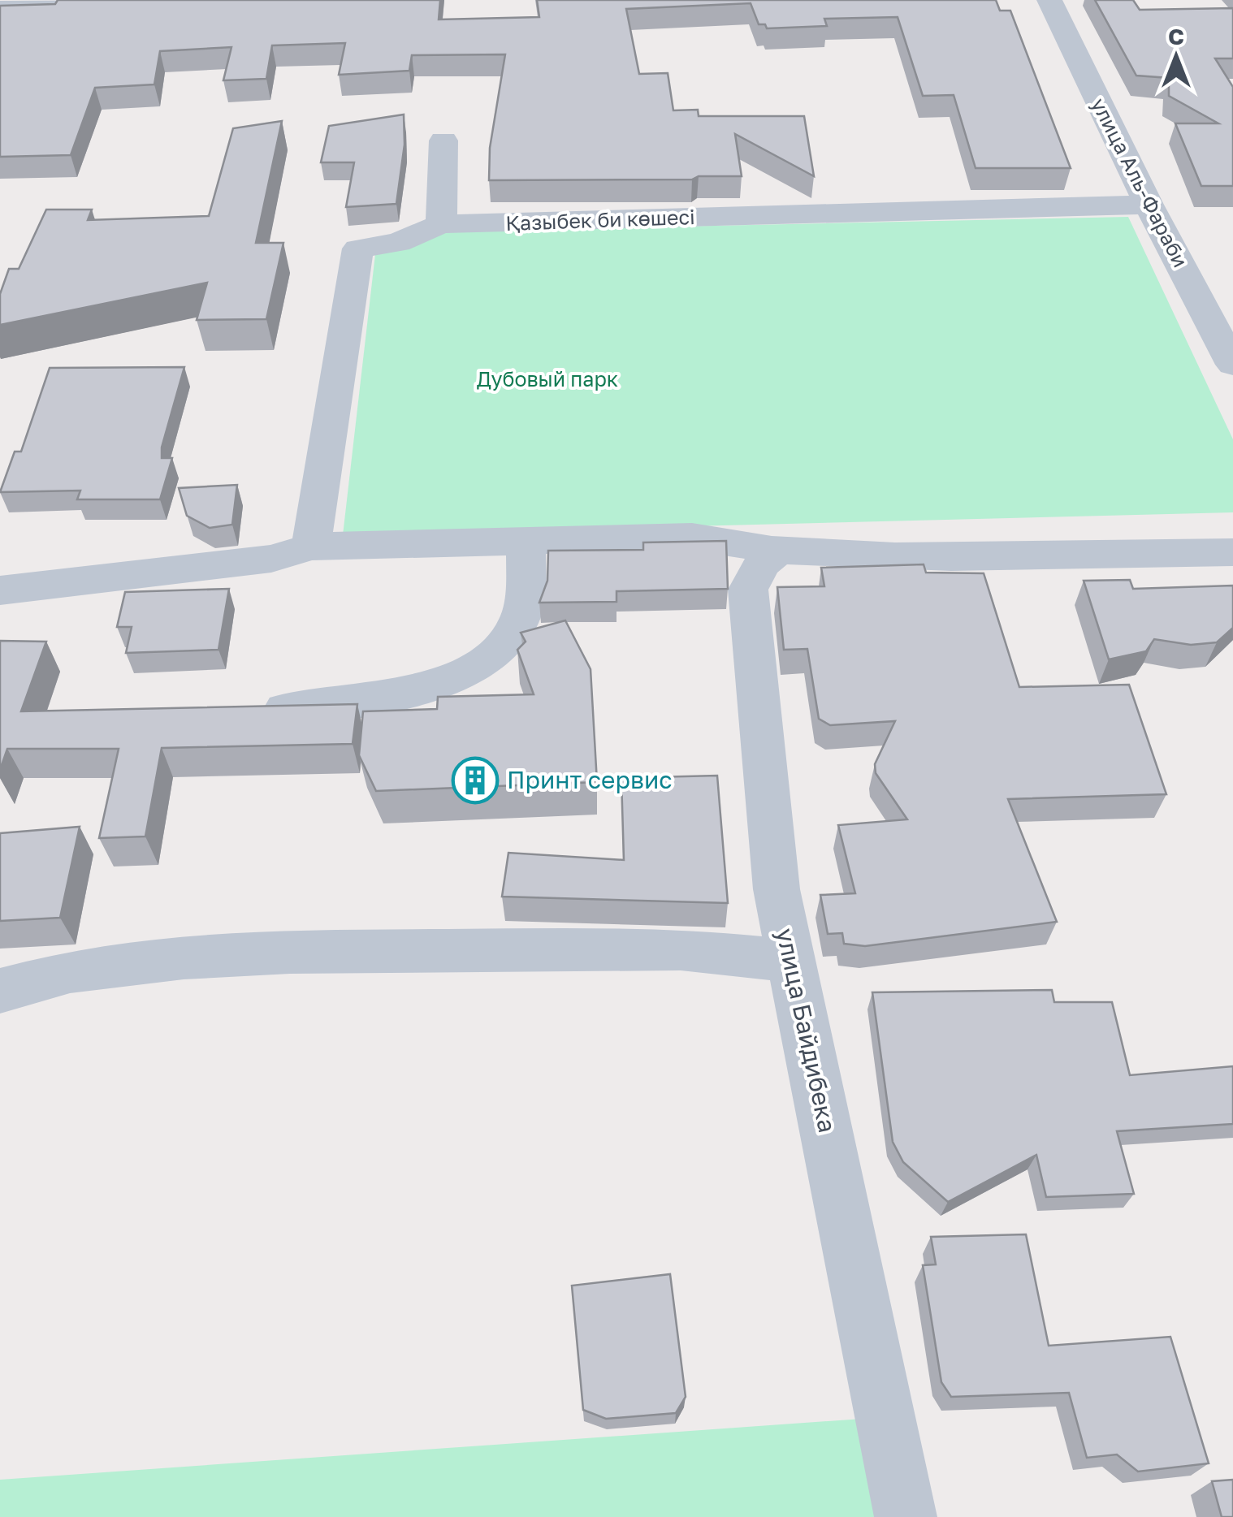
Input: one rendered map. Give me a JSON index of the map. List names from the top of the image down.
{
  "streets": {
    "street": ["улица Аль-Фараби", "Қазыбек би көшесі", "улица Байдибека"]
  },
  "crossings": [
    ["улица Аль-Фараби", "Қазыбек би көшесі"]
  ],
  "parks": ["Дубовый парк"],
  "places": {
    "building": ["Принт сервис"]
  },
  "north": "top"
}
